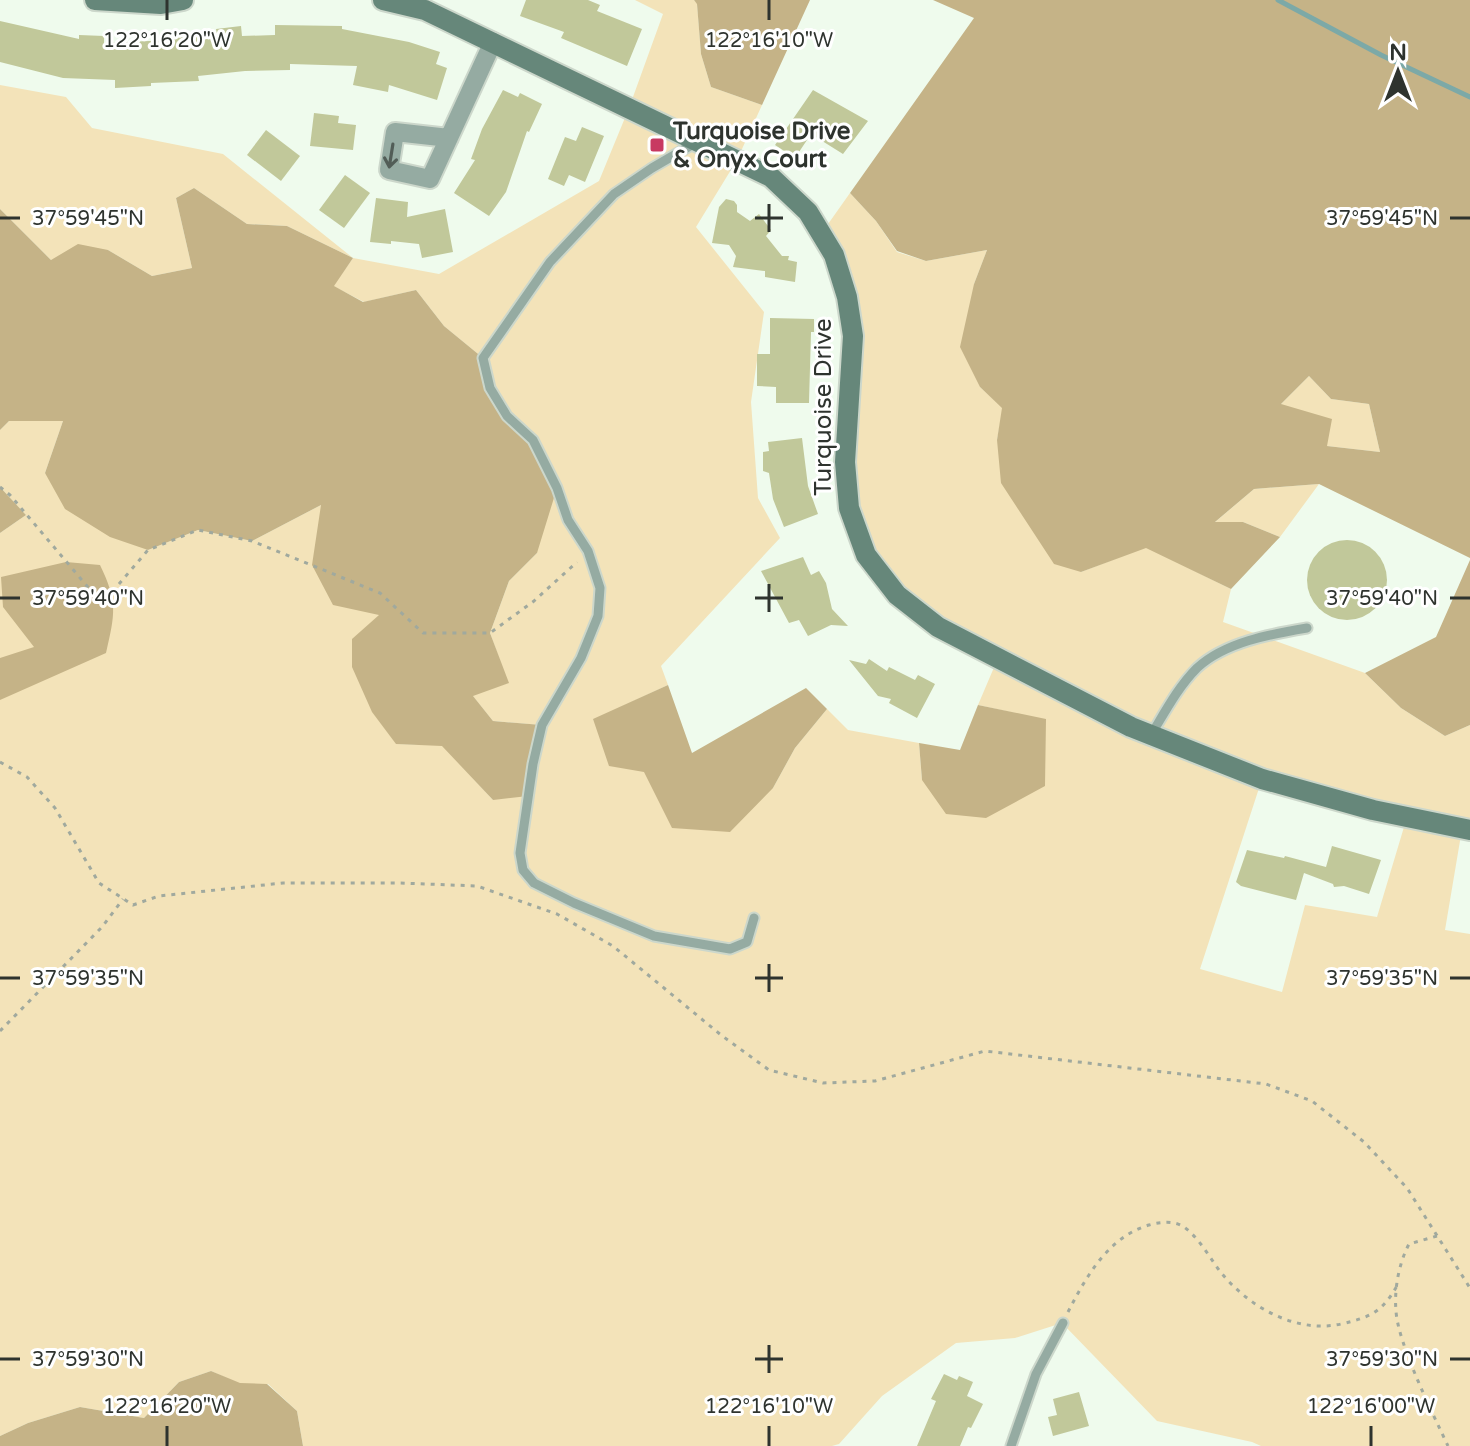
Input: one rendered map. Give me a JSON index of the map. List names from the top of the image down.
{
  "streets": {
    "street": ["Turquoise Drive"]
  },
  "places": {
    "transit": ["Turquoise Drive & Onyx Court"]
  },
  "north": "top",
  "coordinates": [
    "122°16'20\"W",
    "122°16'10\"W",
    "37°59'45\"N",
    "37°59'40\"N",
    "37°59'35\"N",
    "37°59'30\"N",
    "122°16'00\"W"
  ]
}
